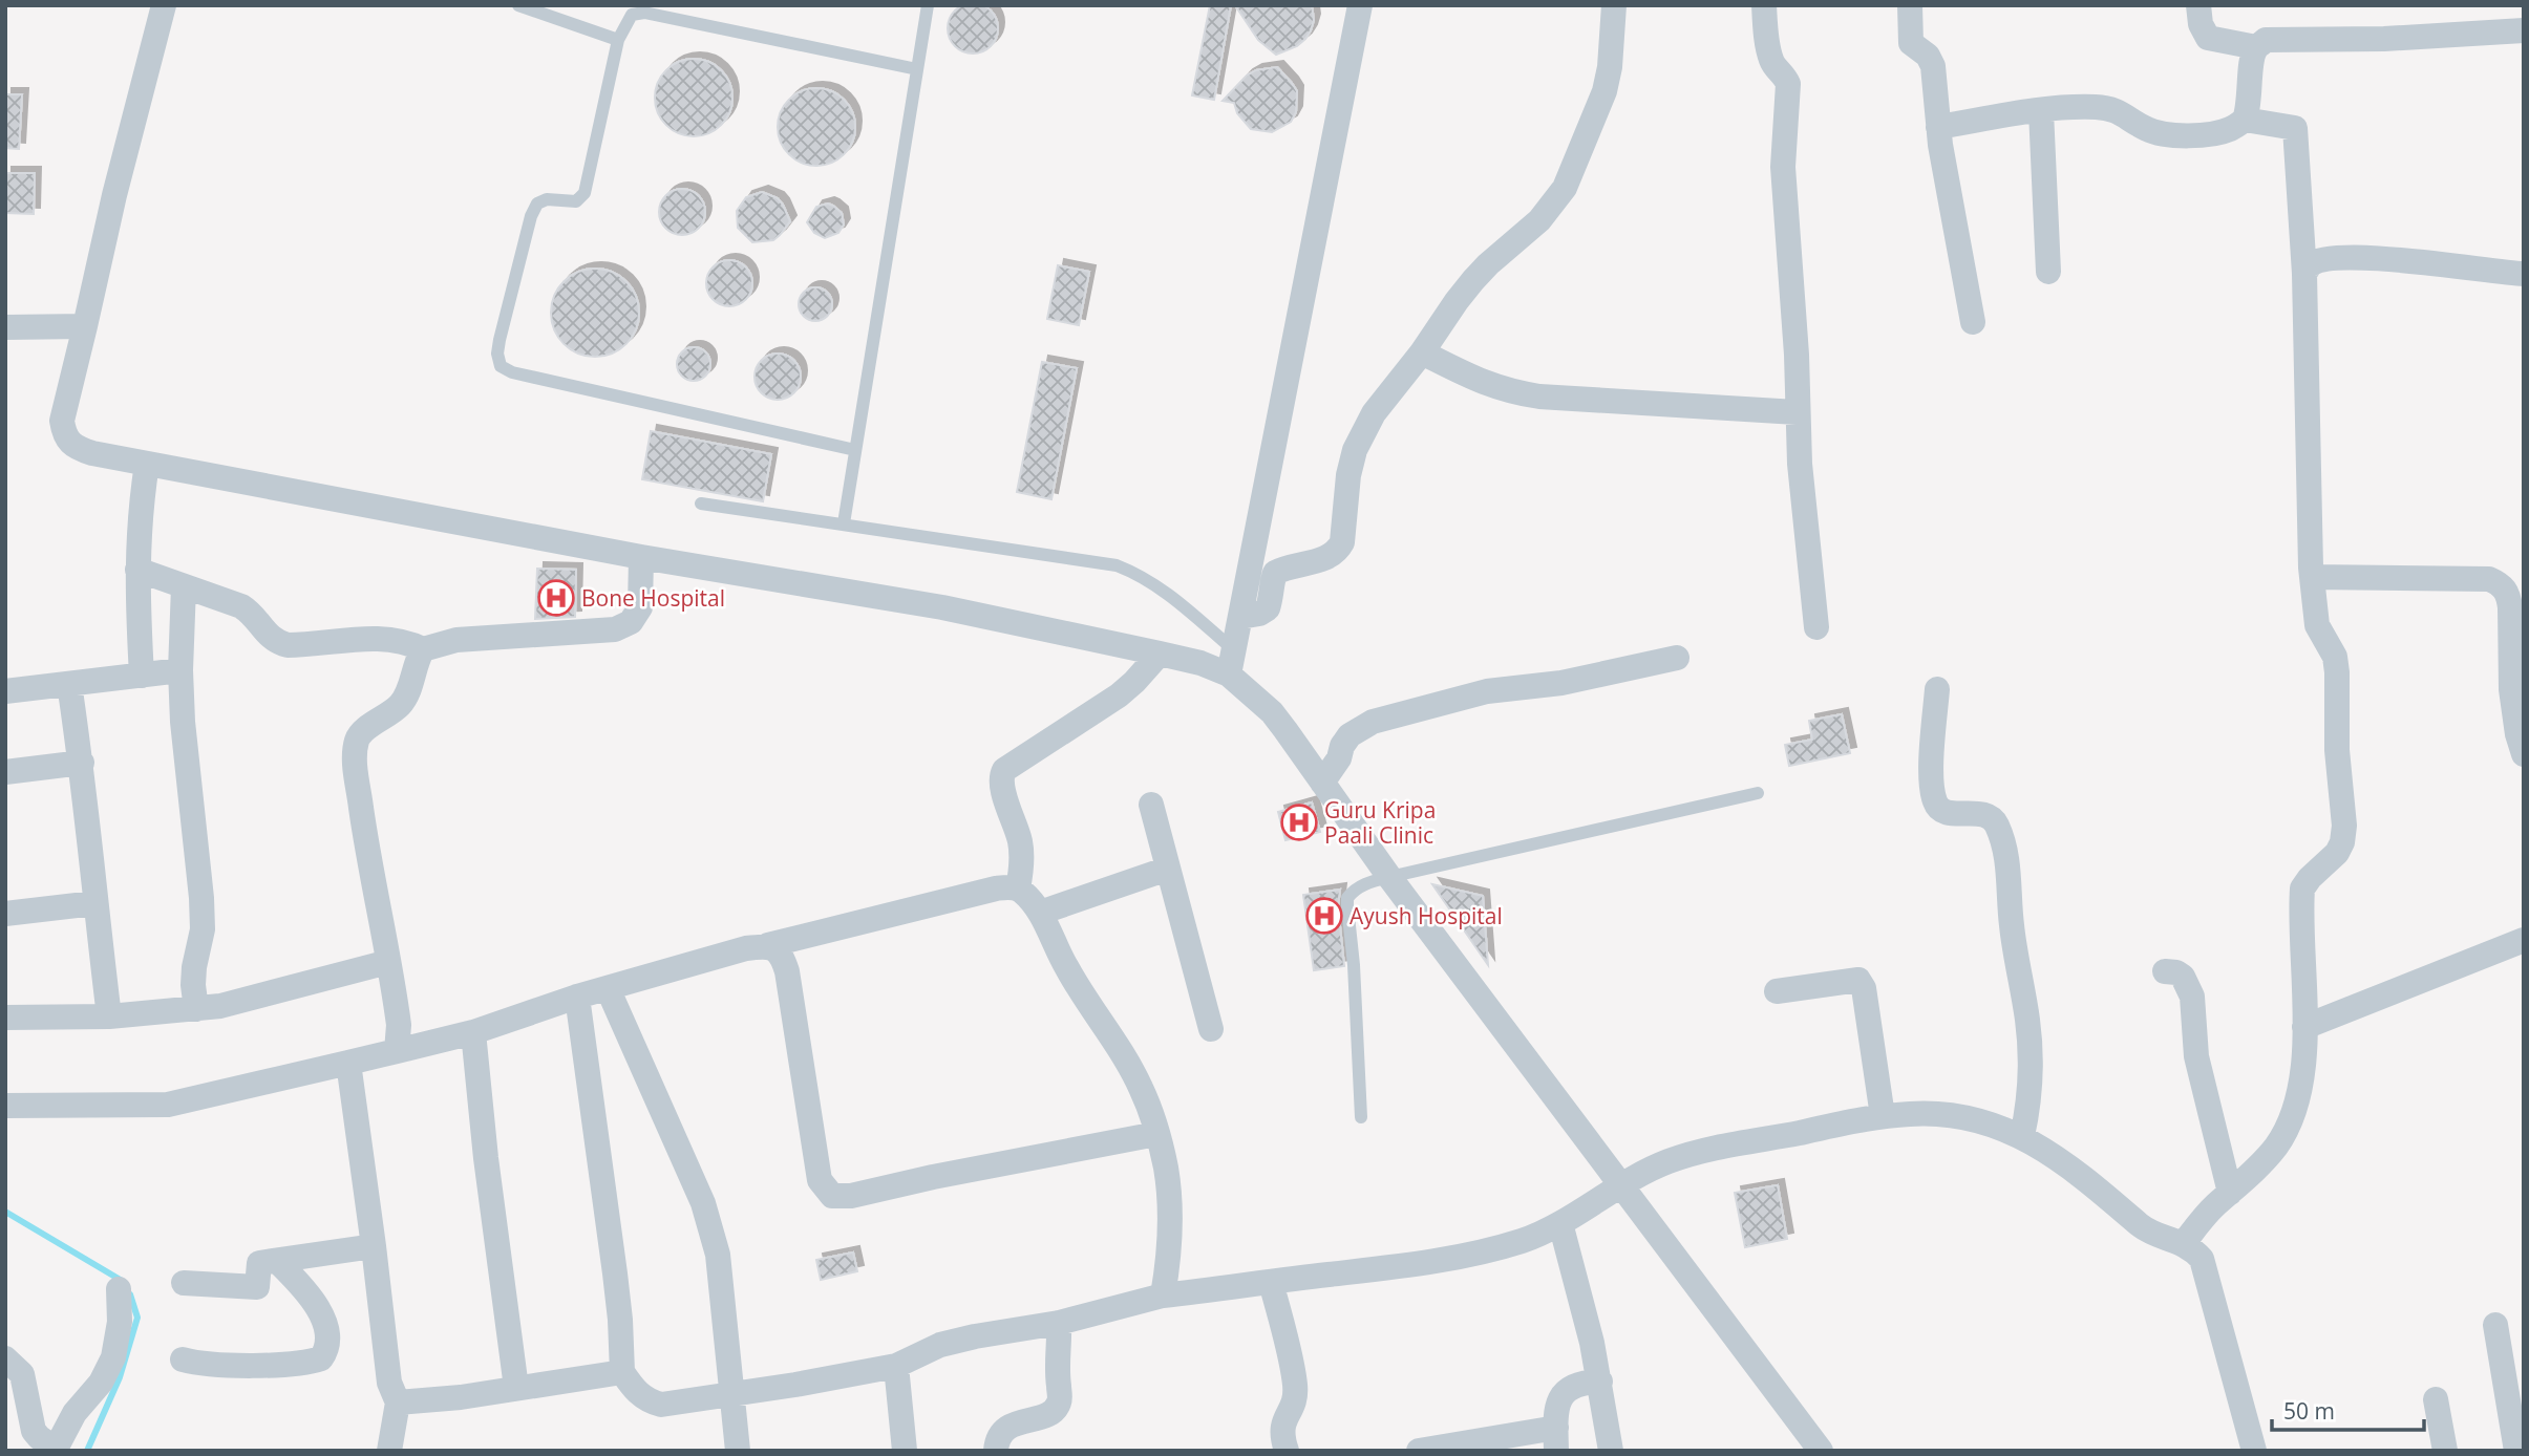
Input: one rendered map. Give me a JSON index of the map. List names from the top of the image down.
{
  "places": {
    "hospital": ["Bone Hospital", "Guru Kripa Paali Clinic", "Ayush Hospital"]
  },
  "scale_bar": "50 m"
}
